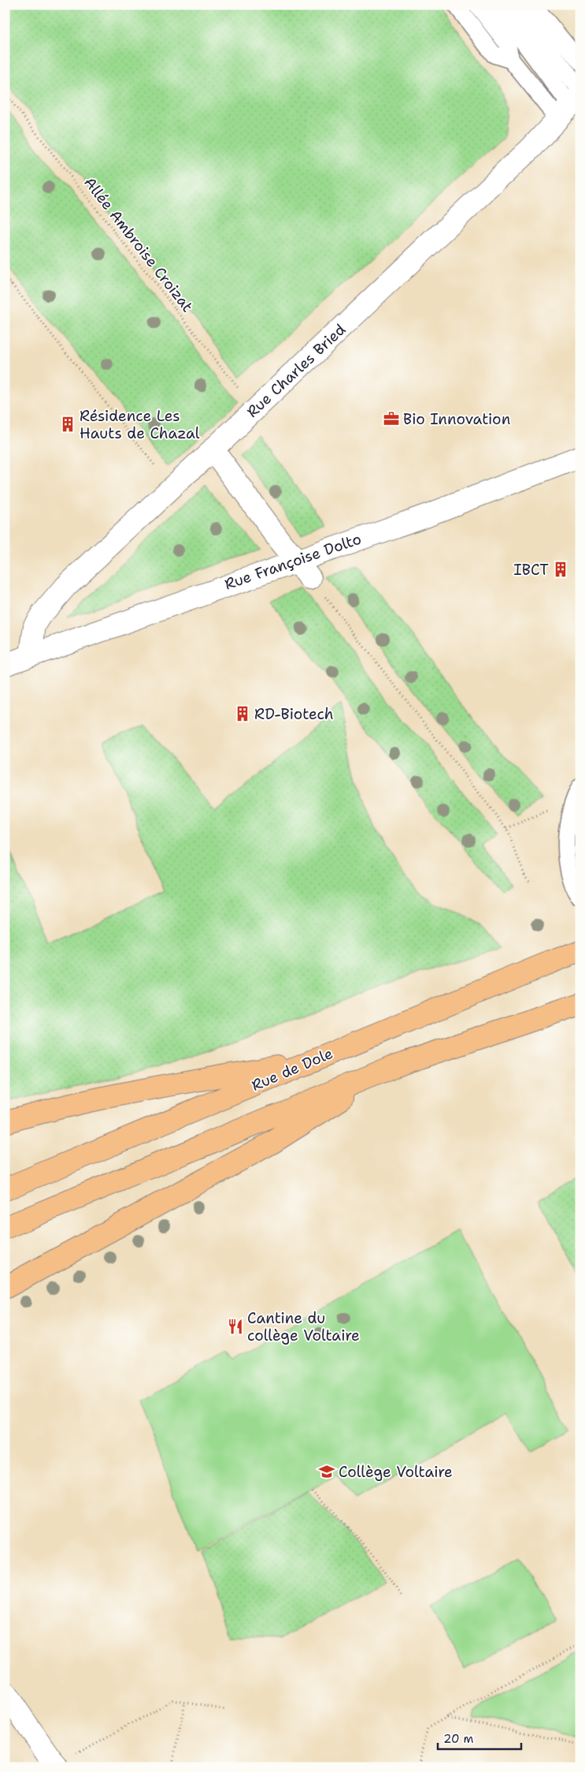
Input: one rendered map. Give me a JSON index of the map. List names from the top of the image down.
{
  "streets": {
    "main road": ["Rue de Dole"],
    "street": ["Rue Charles Bried", "Rue Françoise Dolto"],
    "path": ["Allée Ambroise Croizat"]
  },
  "crossings": [
    ["Allée Ambroise Croizat", "Rue Charles Bried"],
    ["Rue Charles Bried", "Rue Françoise Dolto"]
  ],
  "places": {
    "office": ["Bio Innovation"],
    "building": ["Résidence Les Hauts de Chazal", "IBCT", "RD-Biotech"],
    "restaurant": ["Cantine du collège Voltaire"],
    "school or university": ["Collège Voltaire"]
  },
  "scale_bar": "20 m"
}
